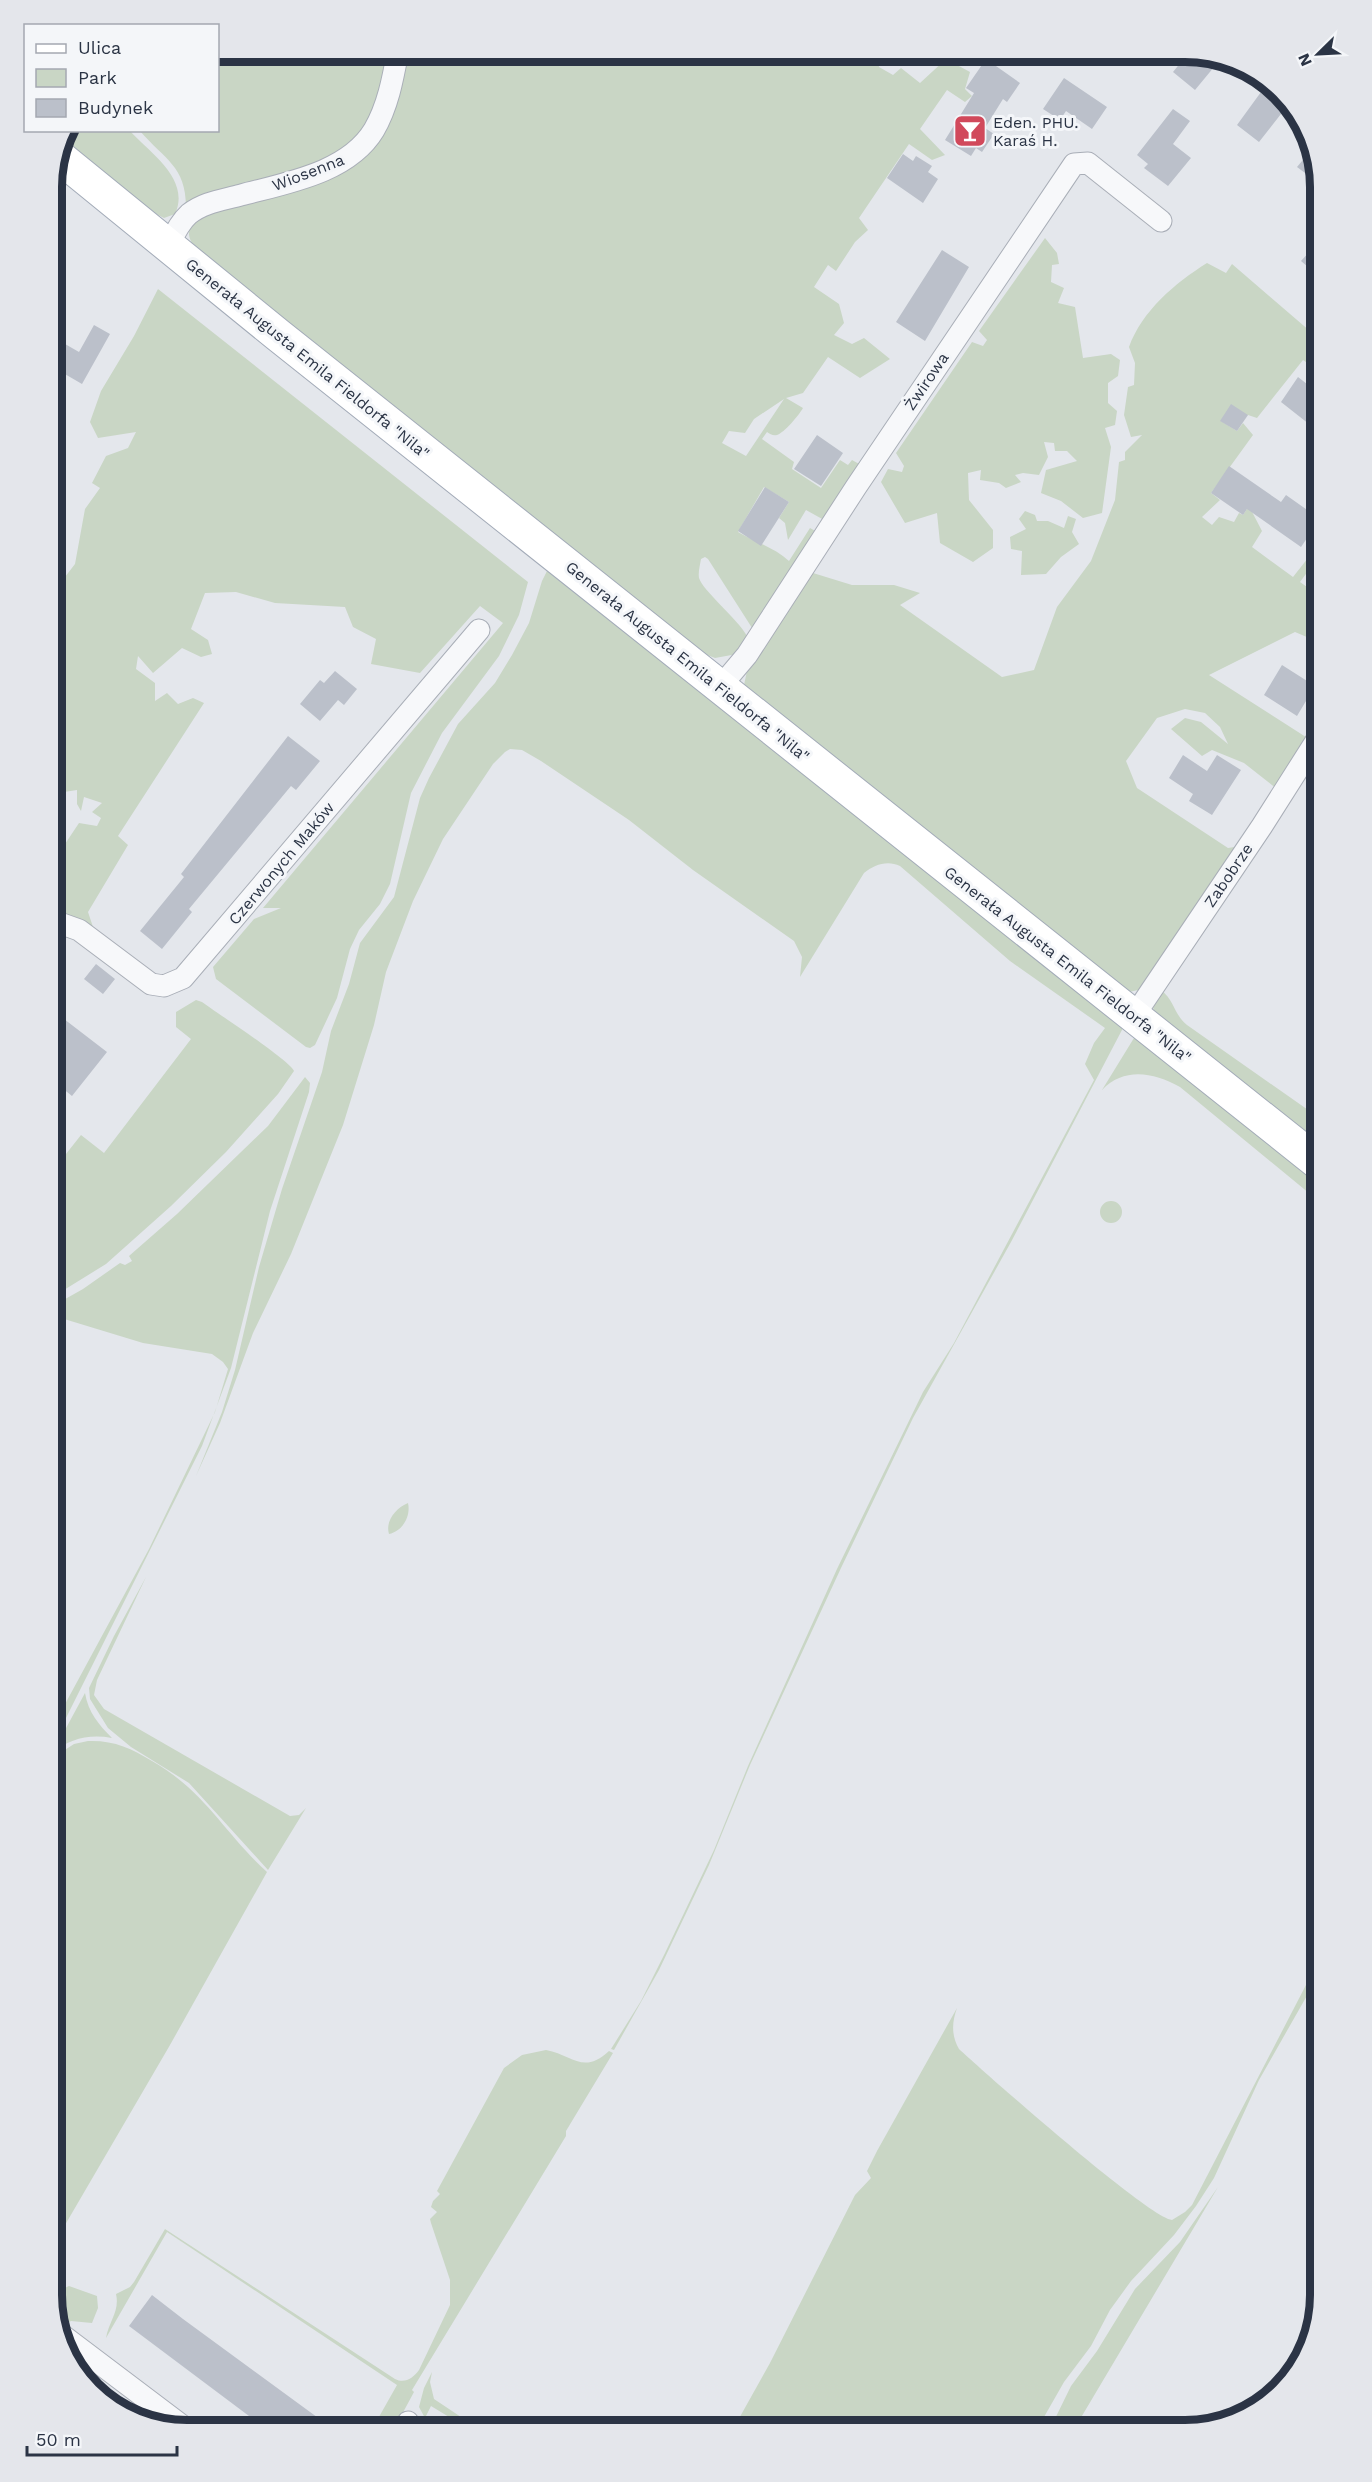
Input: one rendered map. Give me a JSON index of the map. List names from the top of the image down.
{
  "streets": {
    "main road": ["Generała Augusta Emila Fieldorfa \"Nila\""],
    "street": [
      "Wiosenna",
      "Żwirowa",
      "Czerwonych Maków",
      "Zabobrze"
    ]
  },
  "crossings": [
    ["Wiosenna", "Generała Augusta Emila Fieldorfa \"Nila\""],
    ["Generała Augusta Emila Fieldorfa \"Nila\"", "Żwirowa"],
    ["Generała Augusta Emila Fieldorfa \"Nila\"", "Zabobrze"]
  ],
  "places": {
    "bar": ["Eden. PHU. Karaś H."]
  },
  "legend": ["Ulica", "Park", "Budynek"],
  "scale_bar": "50 m",
  "north": "bottom left"
}
